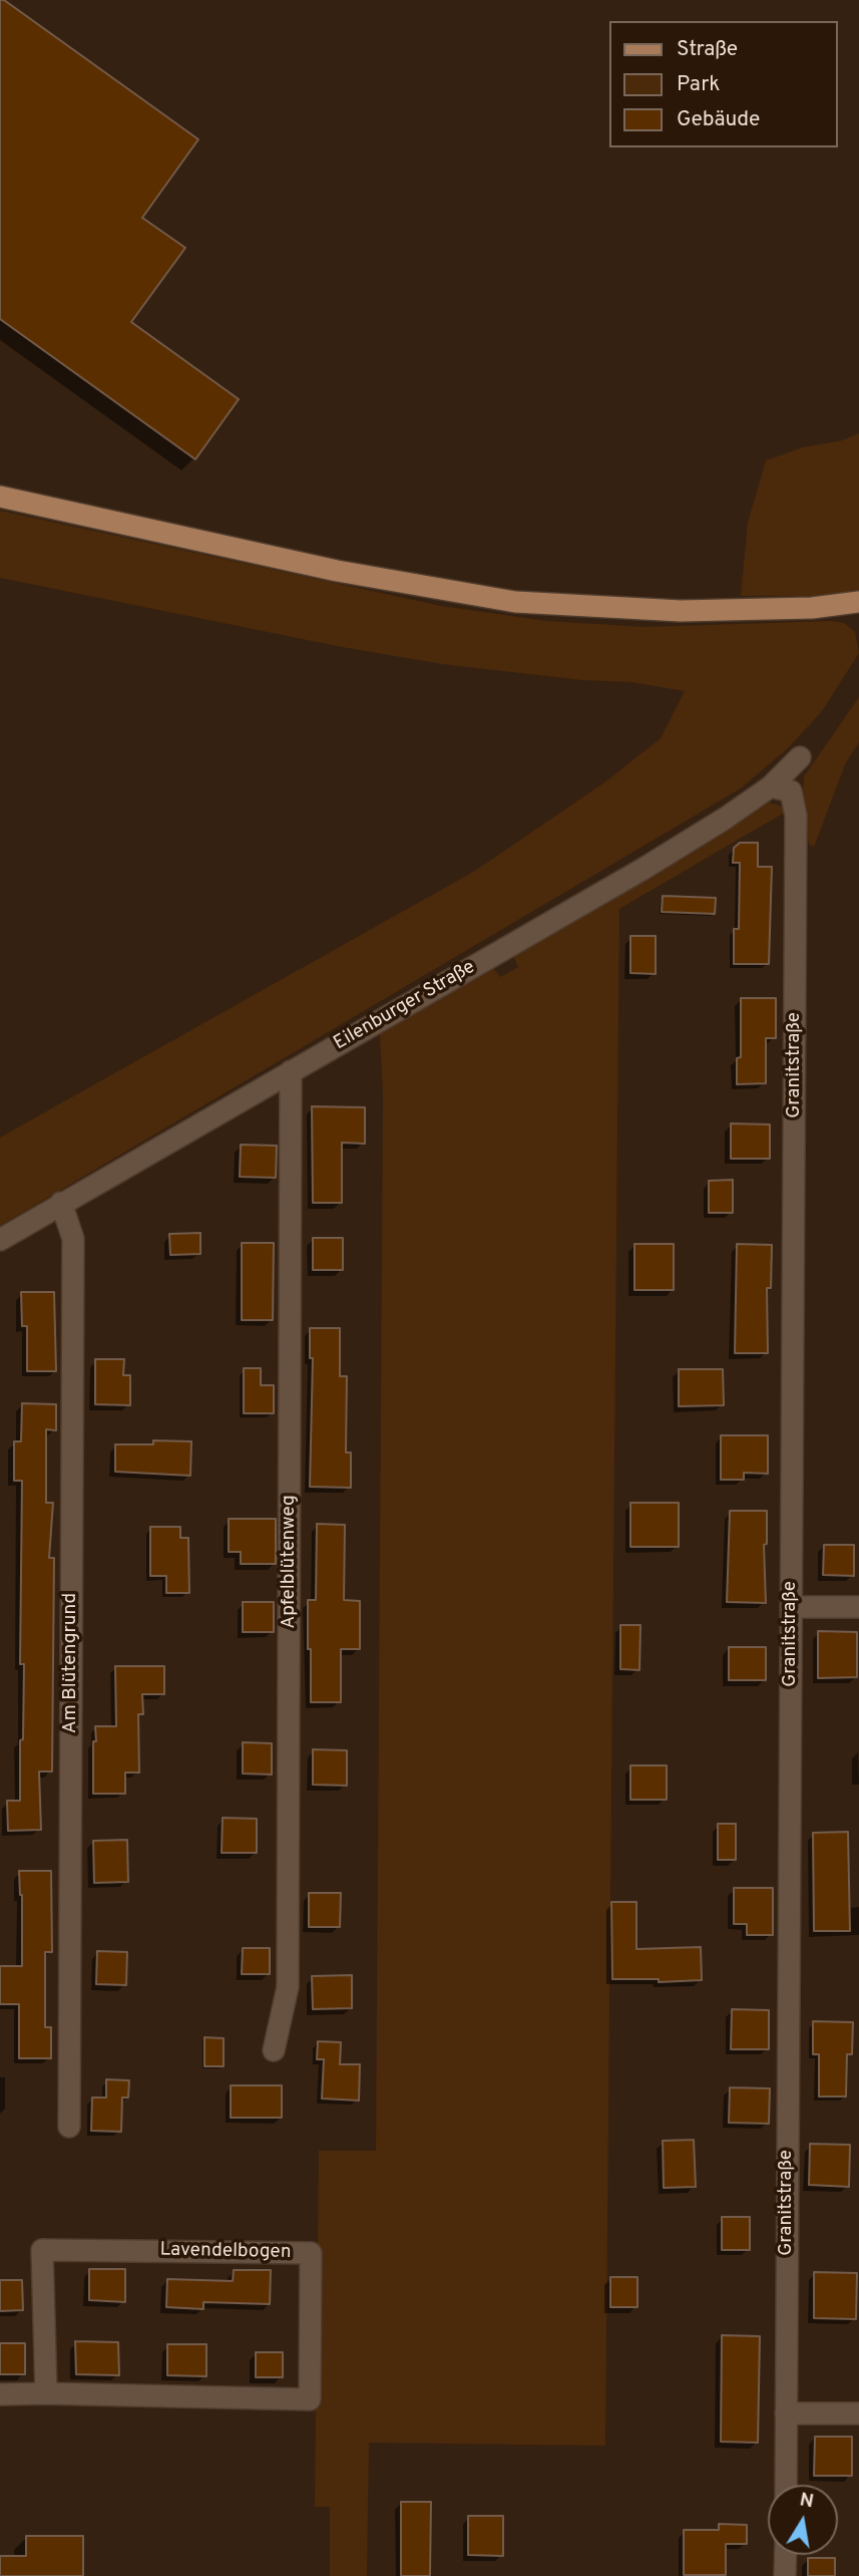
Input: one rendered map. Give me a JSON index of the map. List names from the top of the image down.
{
  "streets": {
    "street": [
      "Eilenburger Straße",
      "Granitstraße",
      "Apfelblütenweg",
      "Am Blütengrund",
      "Lavendelbogen"
    ]
  },
  "crossings": [
    ["Eilenburger Straße", "Granitstraße"],
    ["Eilenburger Straße", "Apfelblütenweg"],
    ["Eilenburger Straße", "Am Blütengrund"]
  ],
  "legend": ["Straße", "Park", "Gebäude"],
  "north": "top"
}
